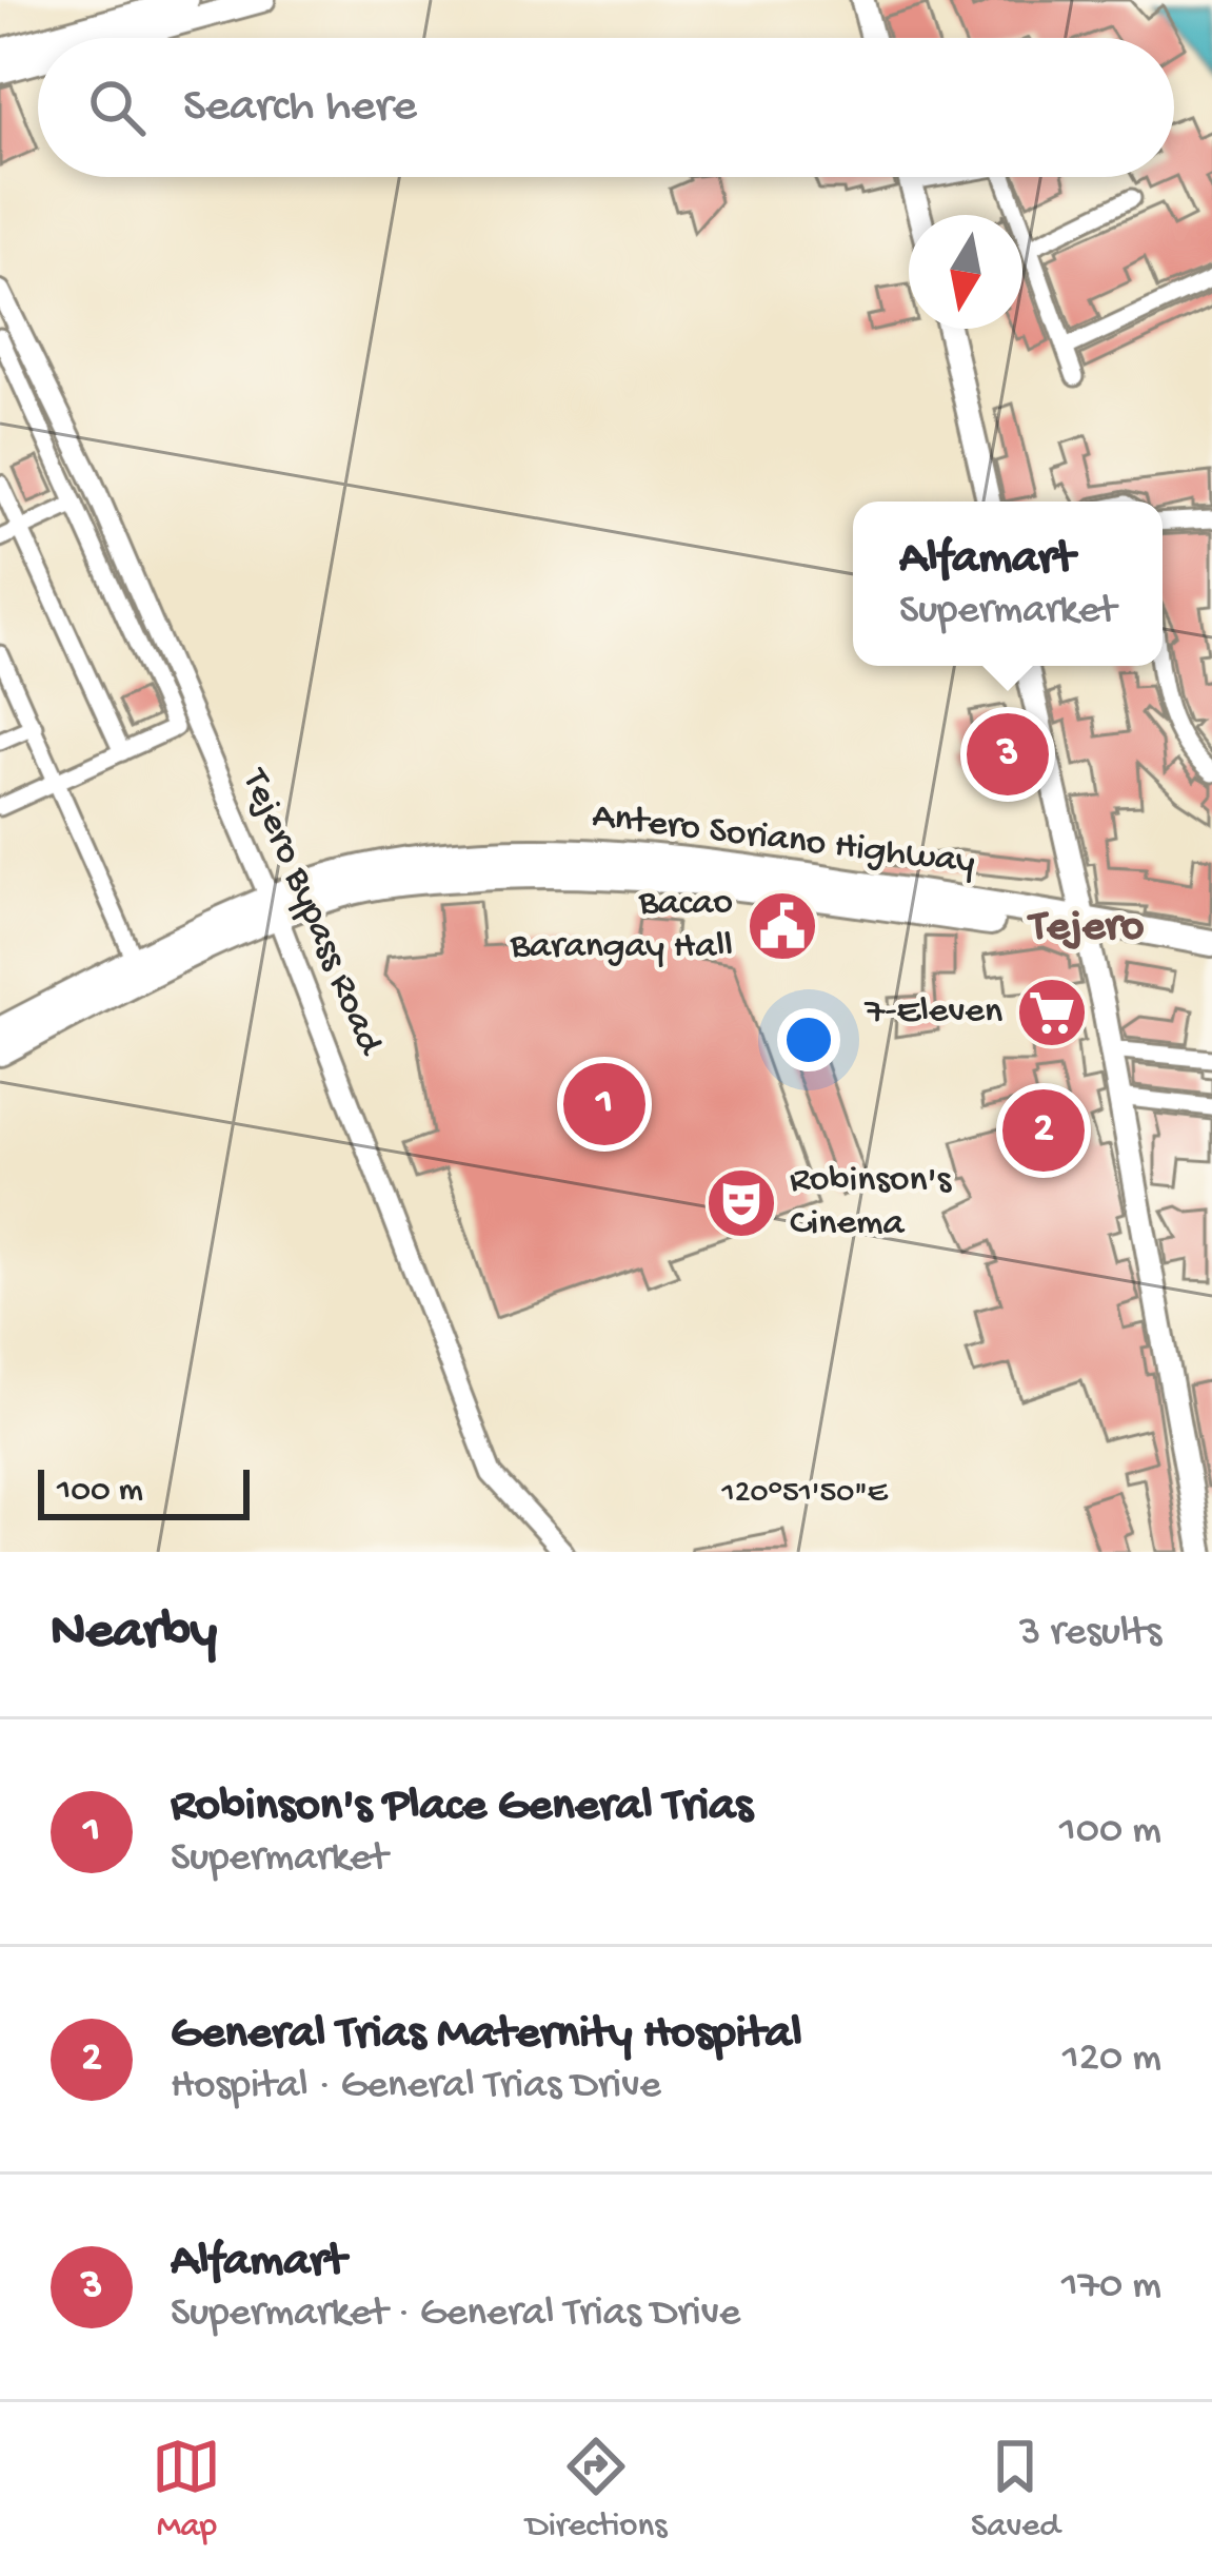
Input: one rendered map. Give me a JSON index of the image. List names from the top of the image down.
{
  "streets": {
    "main road": ["Antero Soriano Highway"],
    "street": ["Tejero Bypass Road"]
  },
  "crossings": [
    ["Antero Soriano Highway", "Tejero Bypass Road"]
  ],
  "districts": ["Tejero"],
  "places": {
    "public building": ["Bacao Barangay Hall"],
    "supermarket": ["7-Eleven"],
    "theatre": ["Robinson's Cinema"]
  },
  "scale_bar": "100 m",
  "north": "bottom",
  "page": {
    "search": "Search here",
    "popup": ["Alfamart", "Supermarket"],
    "pins": ["3", "1", "2"],
    "scale": "100 m",
    "heading": ["Nearby", "3 results"],
    "list": [
      {
        "mark": "1",
        "name": "Robinson's Place General Trias",
        "note": "Supermarket",
        "value": "100 m"
      },
      {
        "mark": "2",
        "name": "General Trias Maternity Hospital",
        "note": "Hospital · General Trias Drive",
        "value": "120 m"
      },
      {
        "mark": "3",
        "name": "Alfamart",
        "note": "Supermarket · General Trias Drive",
        "value": "170 m"
      }
    ],
    "nav": ["Map", "Directions", "Saved"]
  },
  "coordinates": ["120°51'50\"E"]
}
